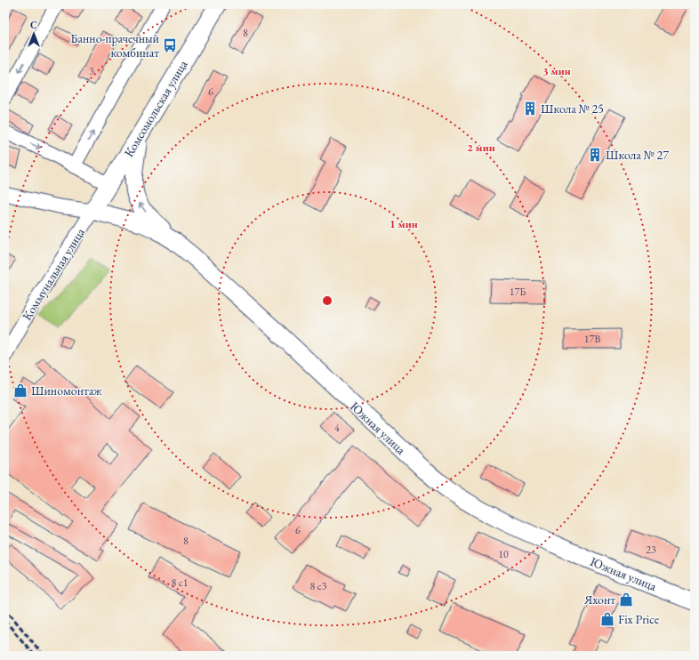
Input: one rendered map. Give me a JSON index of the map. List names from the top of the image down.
{
  "streets": {
    "main road": ["Комсомольская улица", "Южная улица"],
    "street": ["Коммунальная улица"]
  },
  "crossings": [
    ["Комсомольская улица", "Коммунальная улица"],
    ["Комсомольская улица", "Южная улица"],
    ["Коммунальная улица", "Южная улица"]
  ],
  "places": {
    "bus stop": ["Банно-прачечный комбинат"],
    "building": ["Школа № 25", "Школа № 27"],
    "shop": ["Шиномонтаж", "Яхонт", "Fix Price"]
  },
  "house_numbers": [
    "8",
    "3",
    "6",
    "17Б",
    "17В",
    "4",
    "6",
    "8",
    "23",
    "10",
    "8 с1",
    "8 с3"
  ],
  "north": "top",
  "rings": ["3 мин", "2 мин", "1 мин"]
}
